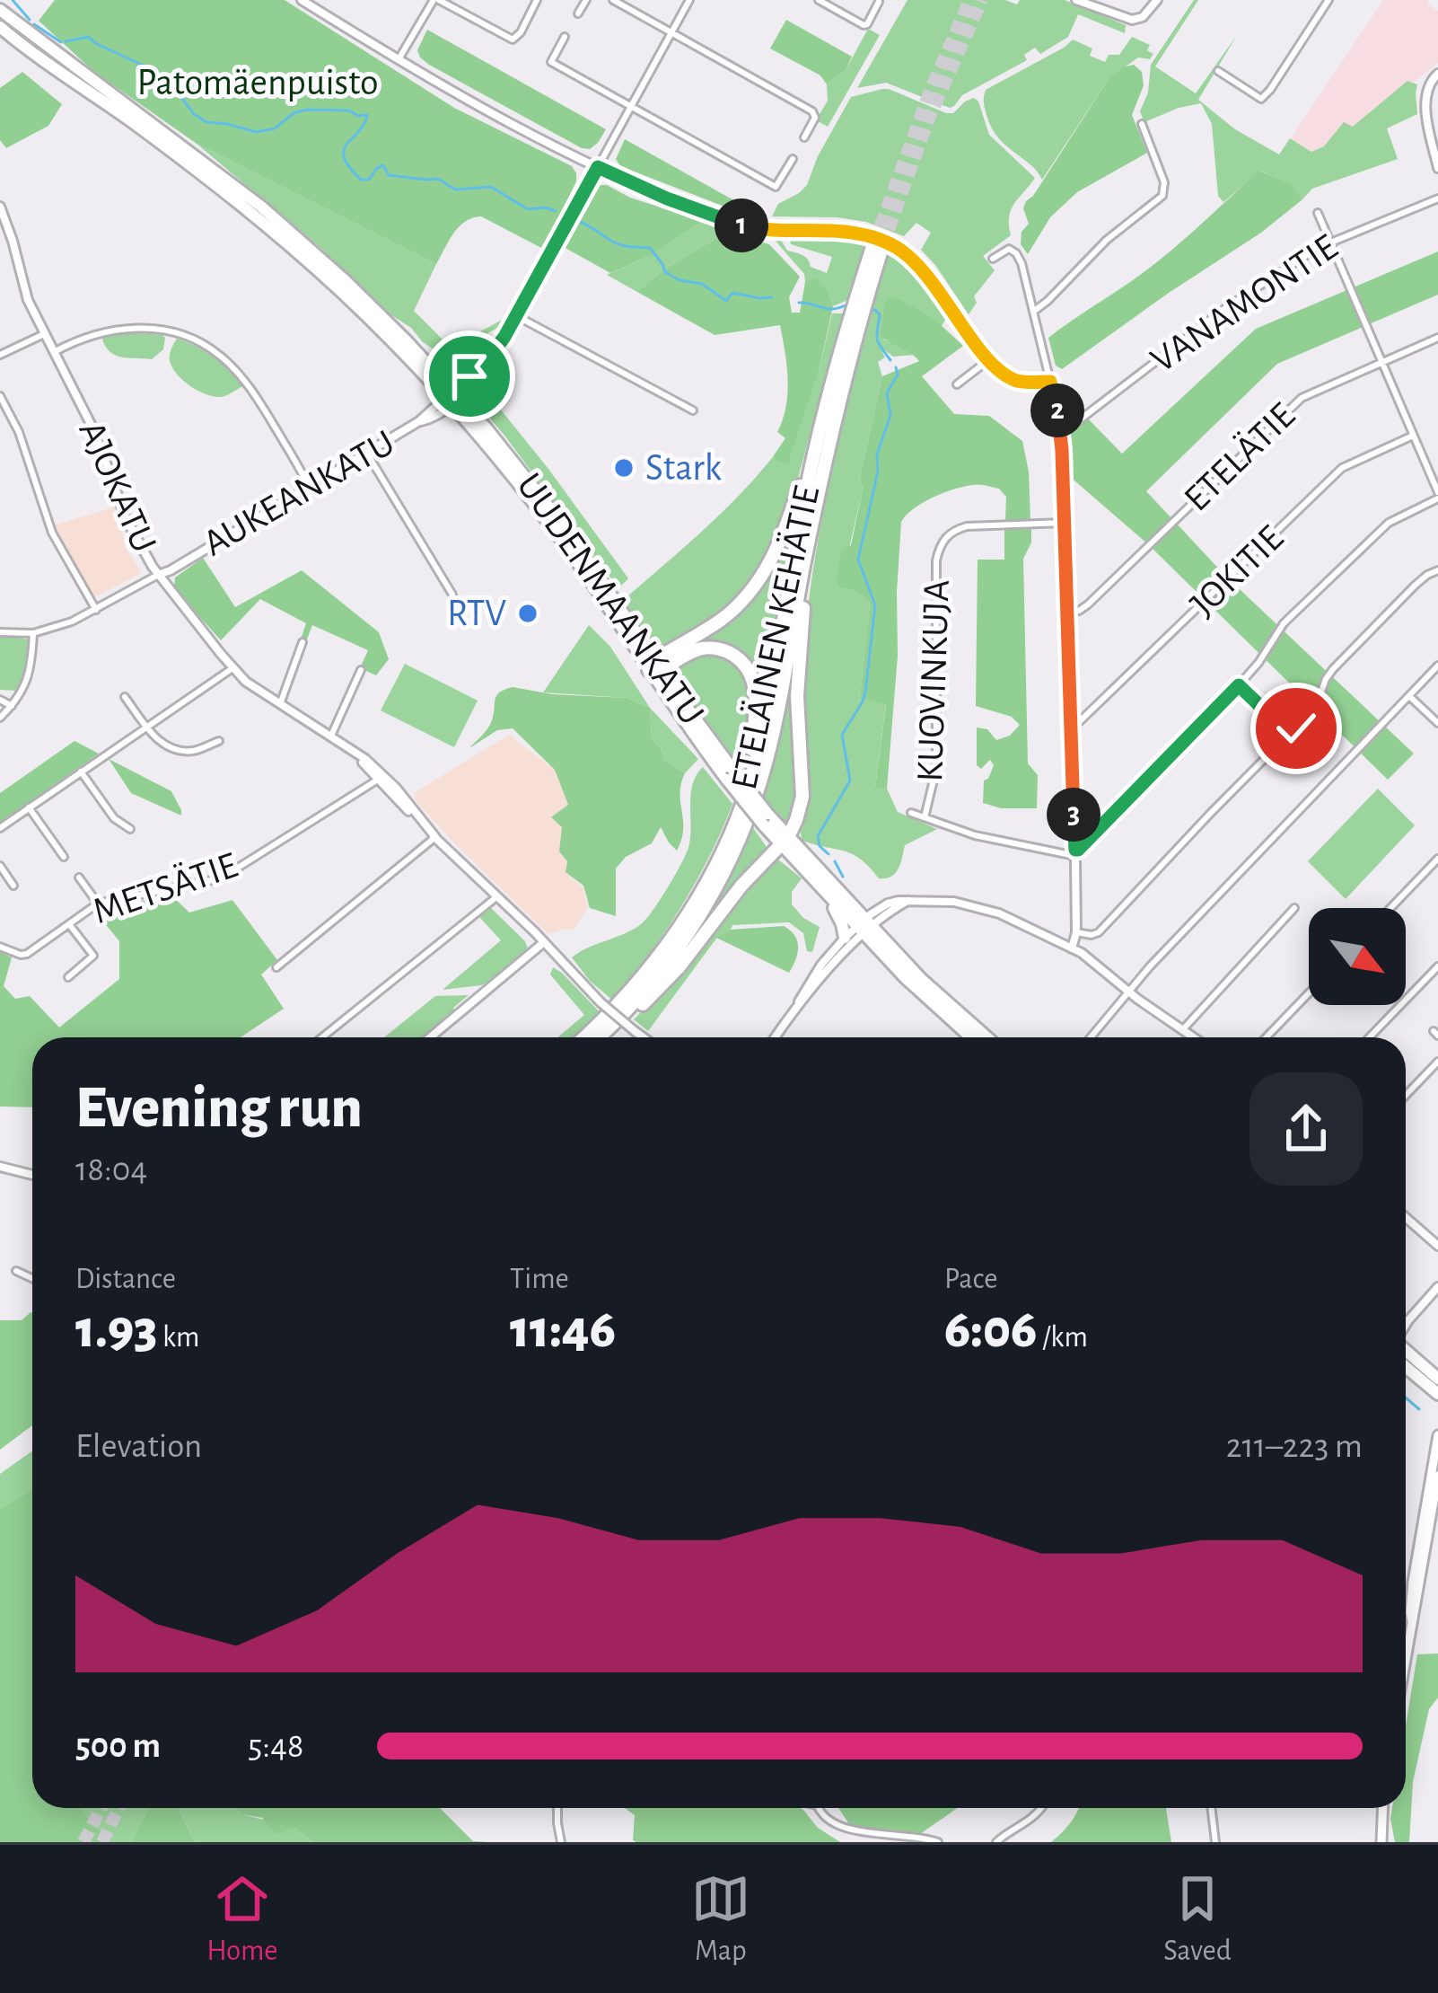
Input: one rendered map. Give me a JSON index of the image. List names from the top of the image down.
{
  "streets": {
    "highway": ["ETELÄINEN KEHÄTIE"],
    "main road": ["UUDENMAANKATU"],
    "street": [
      "VANAMONTIE",
      "ETELÄTIE",
      "AJOKATU",
      "AUKEANKATU",
      "JOKITIE",
      "KUOVINKUJA",
      "METSÄTIE"
    ]
  },
  "crossings": [
    ["AJOKATU", "AUKEANKATU"],
    ["AJOKATU", "METSÄTIE"],
    ["AUKEANKATU", "UUDENMAANKATU"]
  ],
  "parks": ["Patomäenpuisto"],
  "places": ["Stark", "RTV"],
  "north": "bottom right",
  "page": {
    "pins": ["1", "2", "3"],
    "heading": ["Evening run", "18:04"],
    "stats": [
      ["Distance", "1.93 km"],
      ["Time", "11:46"],
      ["Pace", "6:06 /km"]
    ],
    "chart": ["Elevation", "211–223 m"],
    "list": [
      {
        "name": "500 m",
        "note": "5:48"
      }
    ],
    "tabs": ["Home", "Map", "Saved"]
  }
}
